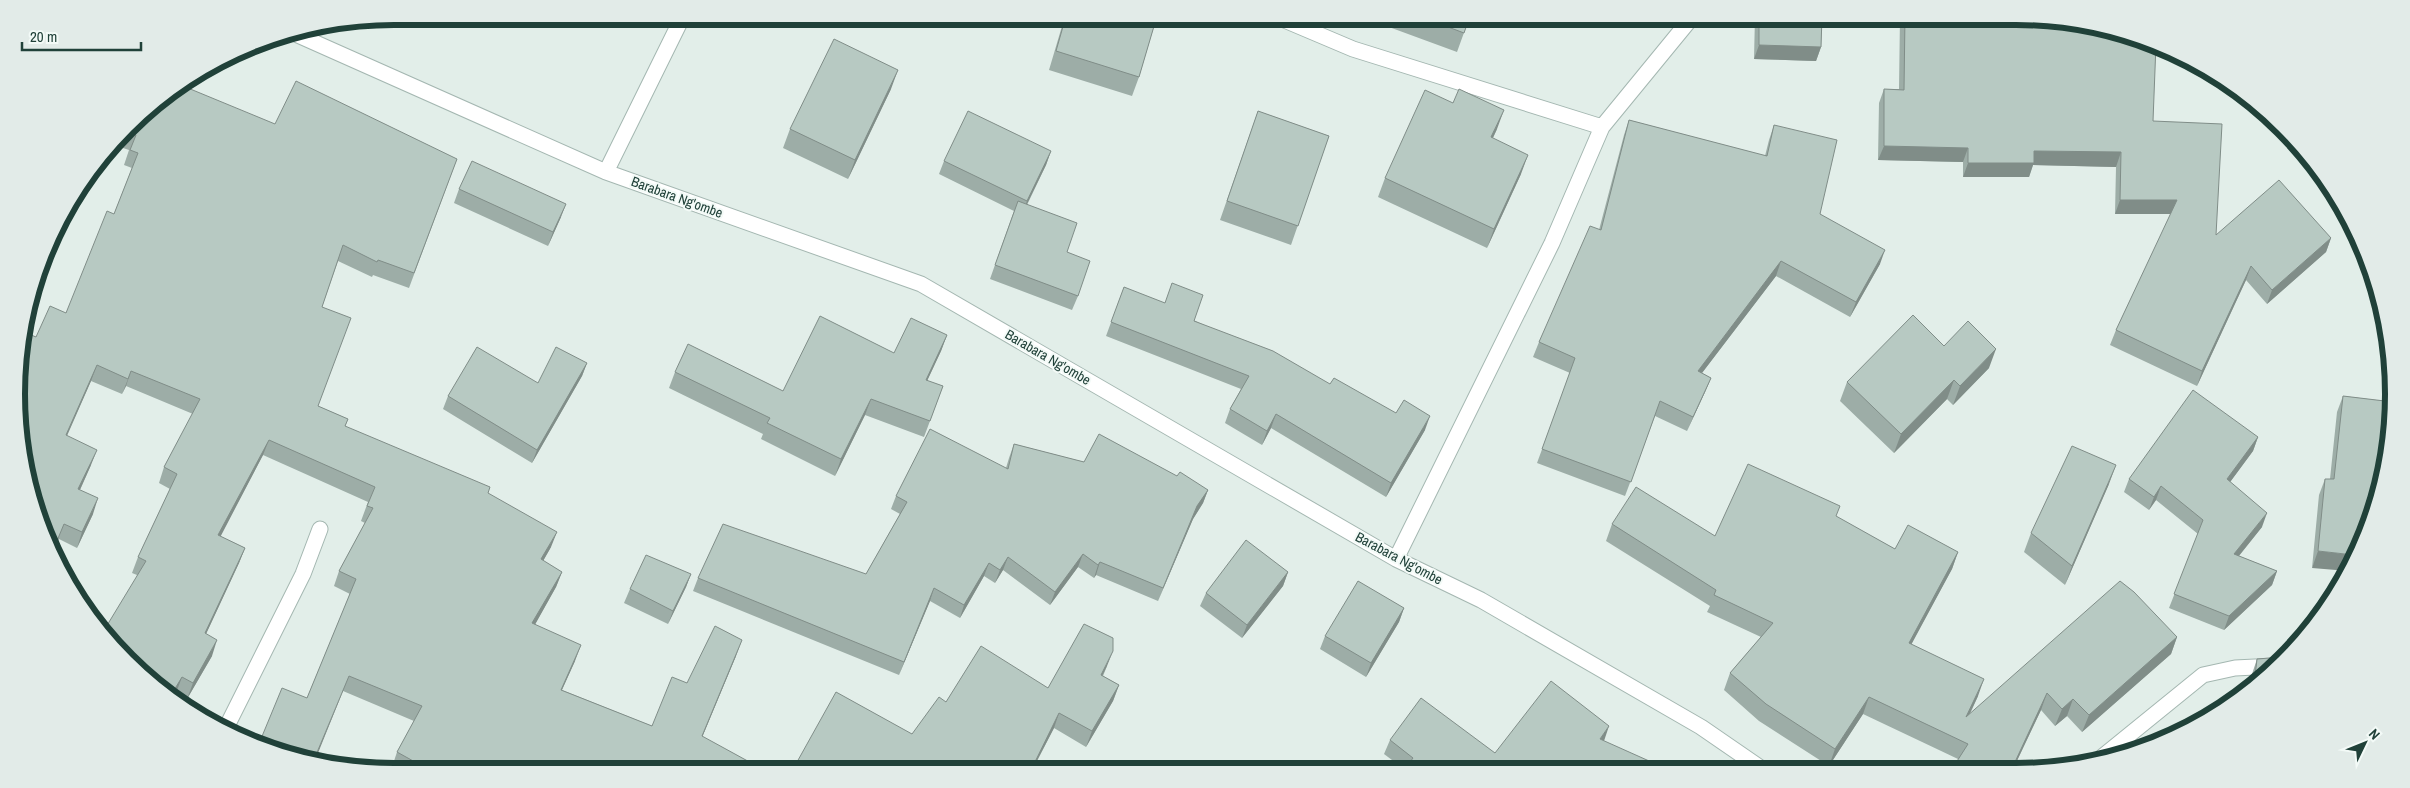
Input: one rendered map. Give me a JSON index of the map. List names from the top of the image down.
{
  "streets": {
    "street": ["Barabara Ng'ombe"]
  },
  "scale_bar": "20 m",
  "north": "top right"
}
